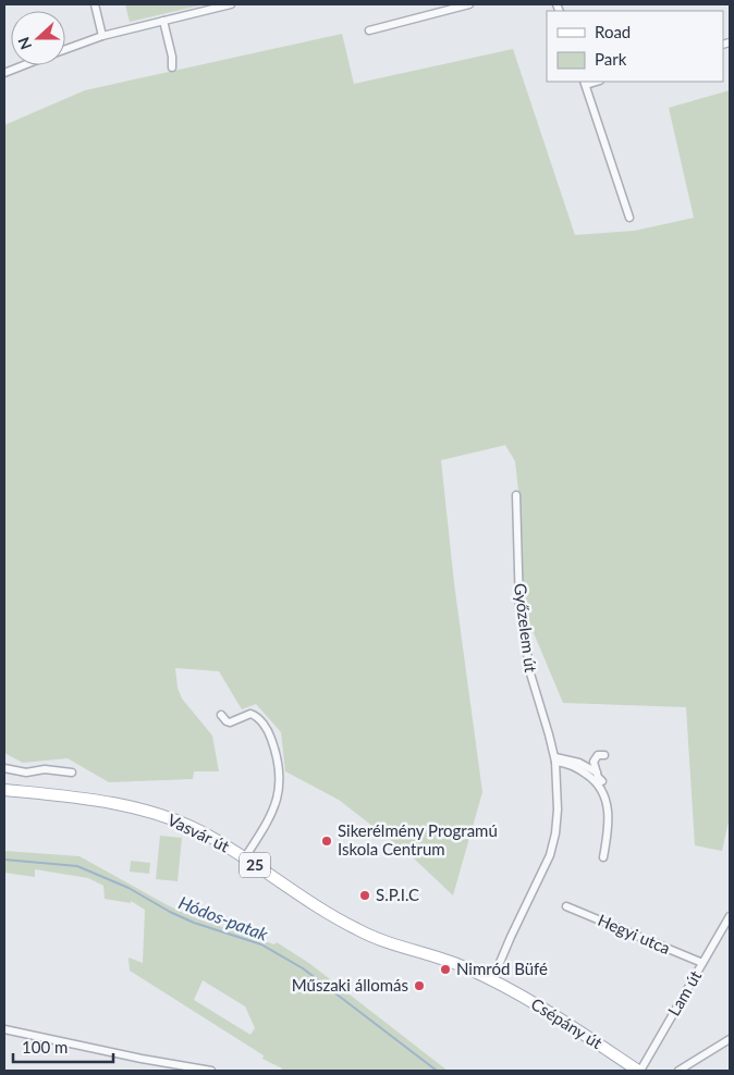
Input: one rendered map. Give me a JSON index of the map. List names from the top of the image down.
{
  "streets": {
    "main road": ["Vasvár út", "25", "Csépány út"],
    "street": ["Győzelem út", "Hegyi utca", "Lam út"]
  },
  "crossings": [
    ["Győzelem út", "Vasvár út"],
    ["Győzelem út", "Csépány út"],
    ["Vasvár út", "Csépány út"],
    ["Hegyi utca", "Lam út"],
    ["Lam út", "Csépány út"]
  ],
  "water": ["Hódos-patak"],
  "places": [
    "Sikerélmény Programú Iskola Centrum",
    "S.P.I.C",
    "Nimród Büfé",
    "Műszaki állomás"
  ],
  "legend": ["Road", "Park"],
  "scale_bar": "100 m",
  "north": "left"
}
